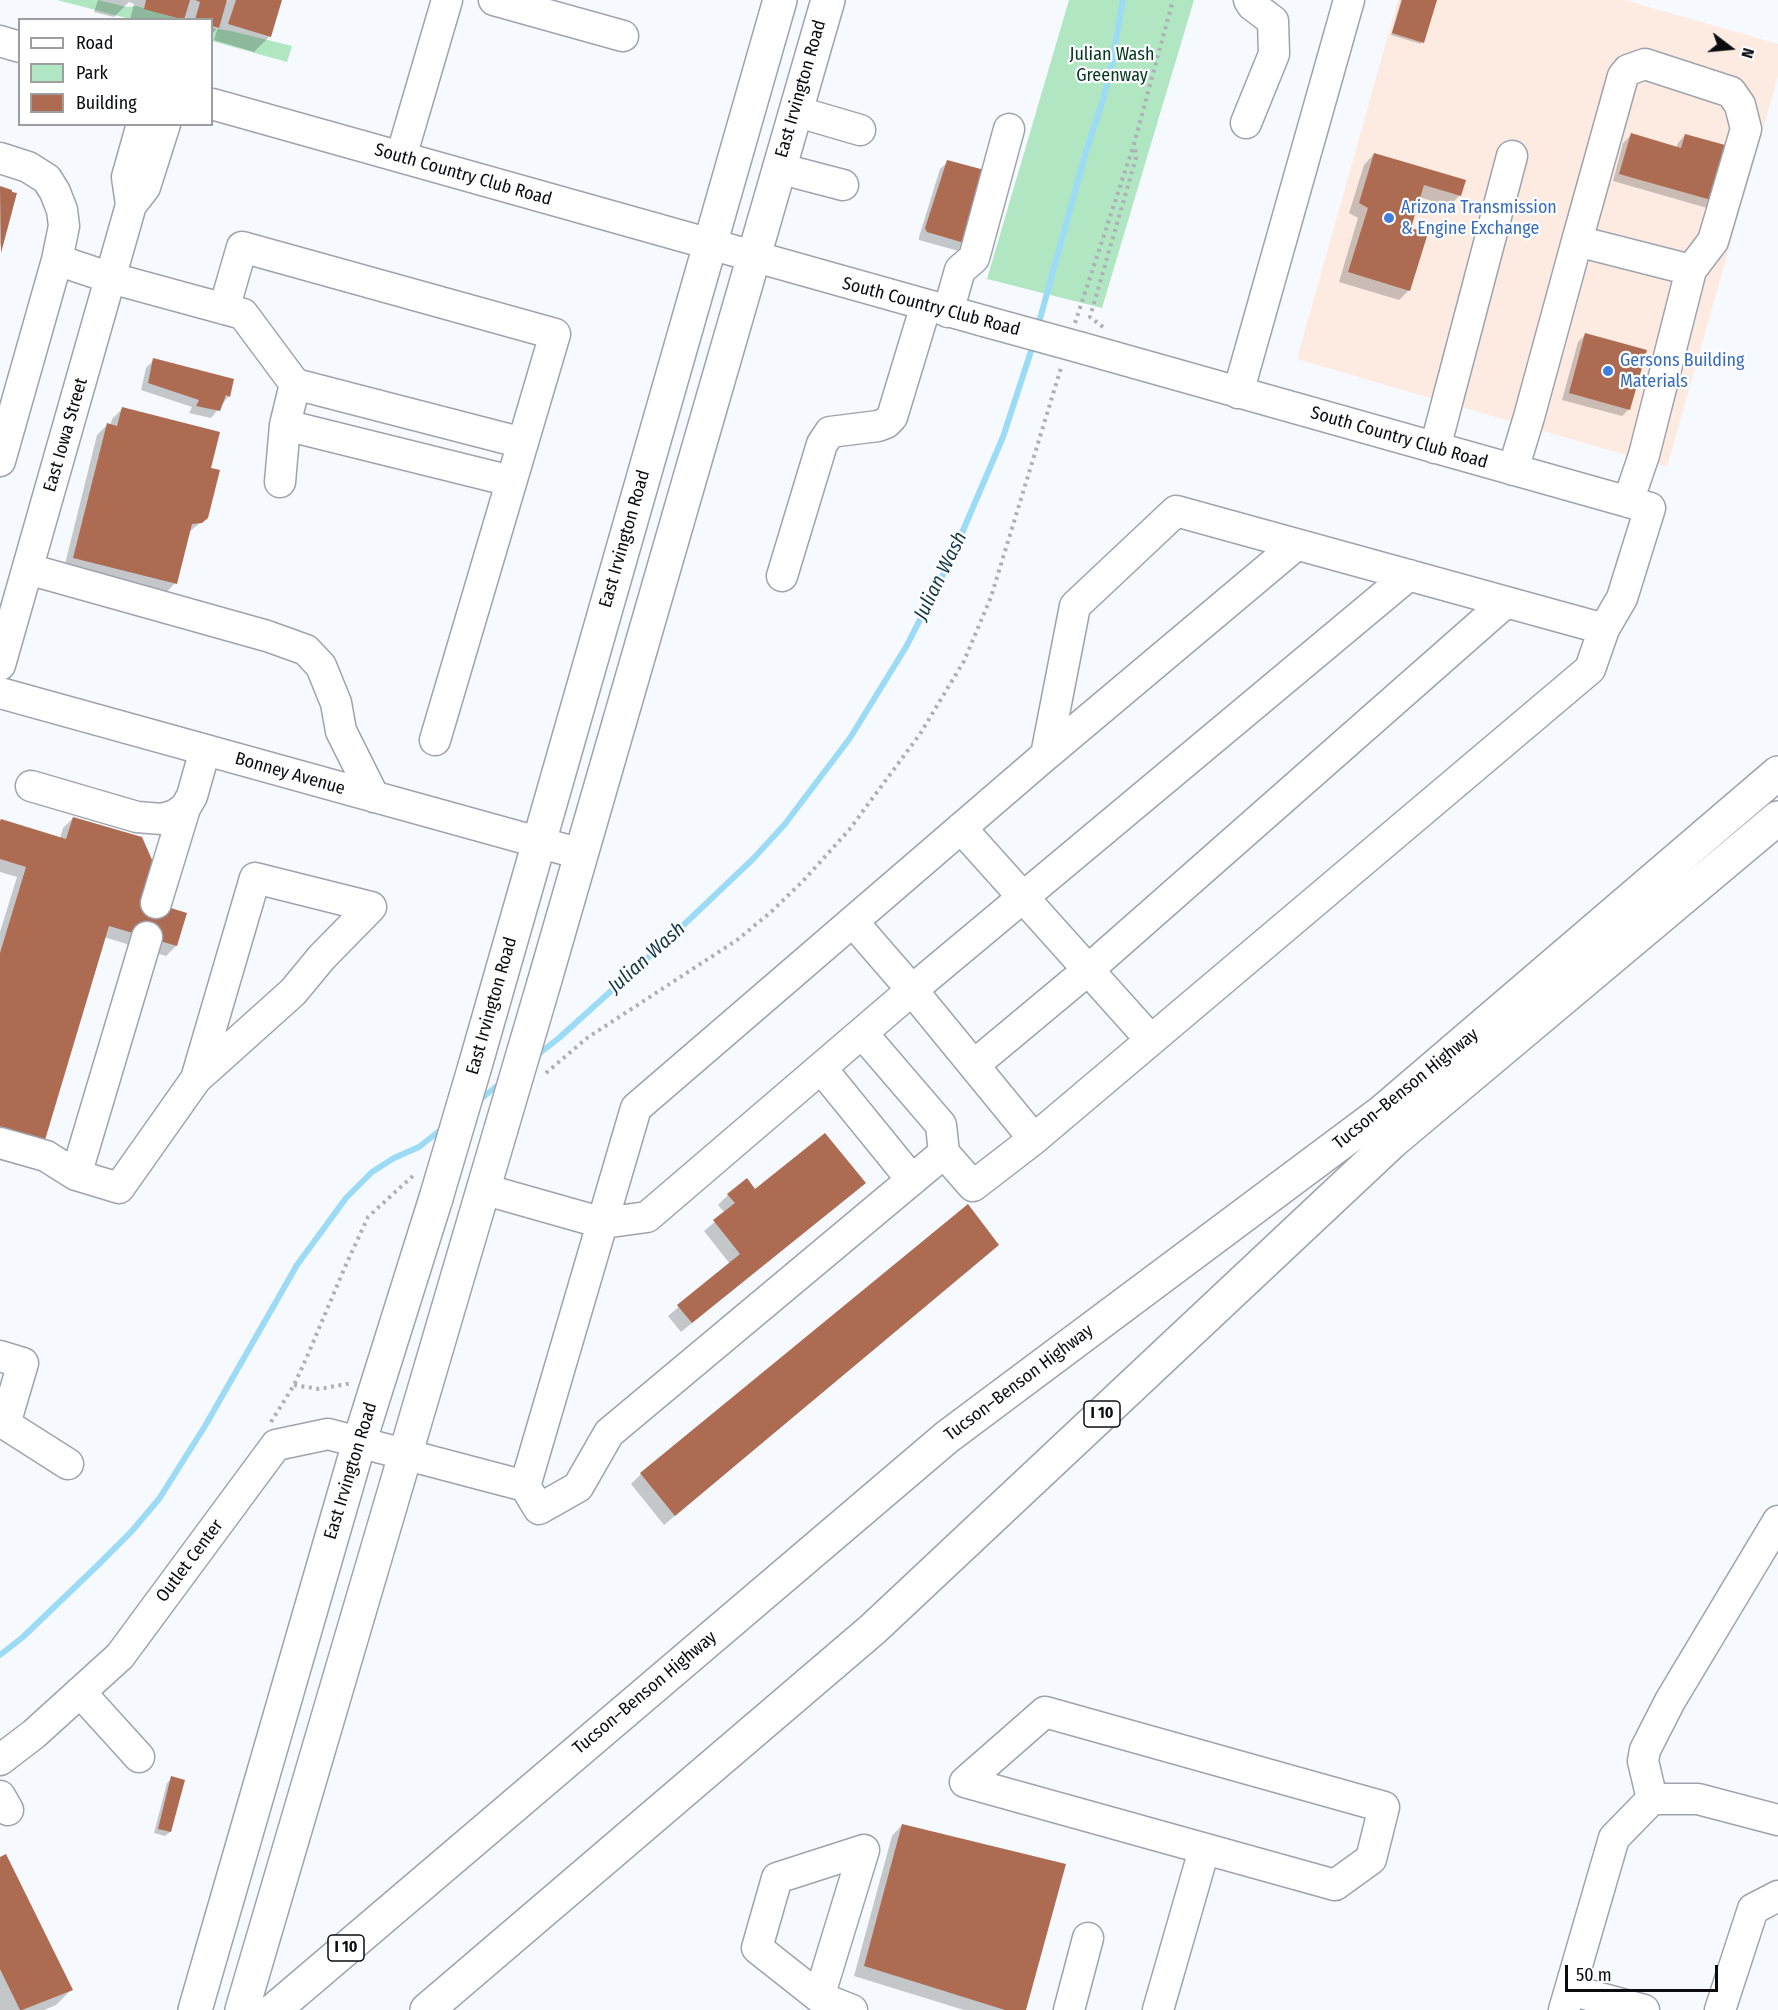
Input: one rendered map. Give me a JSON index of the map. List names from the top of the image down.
{
  "streets": {
    "main road": ["East Irvington Road", "Tucson–Benson Highway", "I 10"],
    "street": [
      "South Country Club Road",
      "East Iowa Street",
      "Bonney Avenue",
      "Outlet Center"
    ]
  },
  "crossings": [
    ["East Irvington Road", "South Country Club Road"],
    ["East Irvington Road", "Bonney Avenue"],
    ["East Irvington Road", "Outlet Center"]
  ],
  "water": ["Julian Wash"],
  "parks": ["Julian Wash Greenway"],
  "places": ["Arizona Transmission & Engine Exchange", "Gersons Building Materials"],
  "legend": ["Road", "Park", "Building"],
  "scale_bar": "50 m",
  "north": "right"
}
